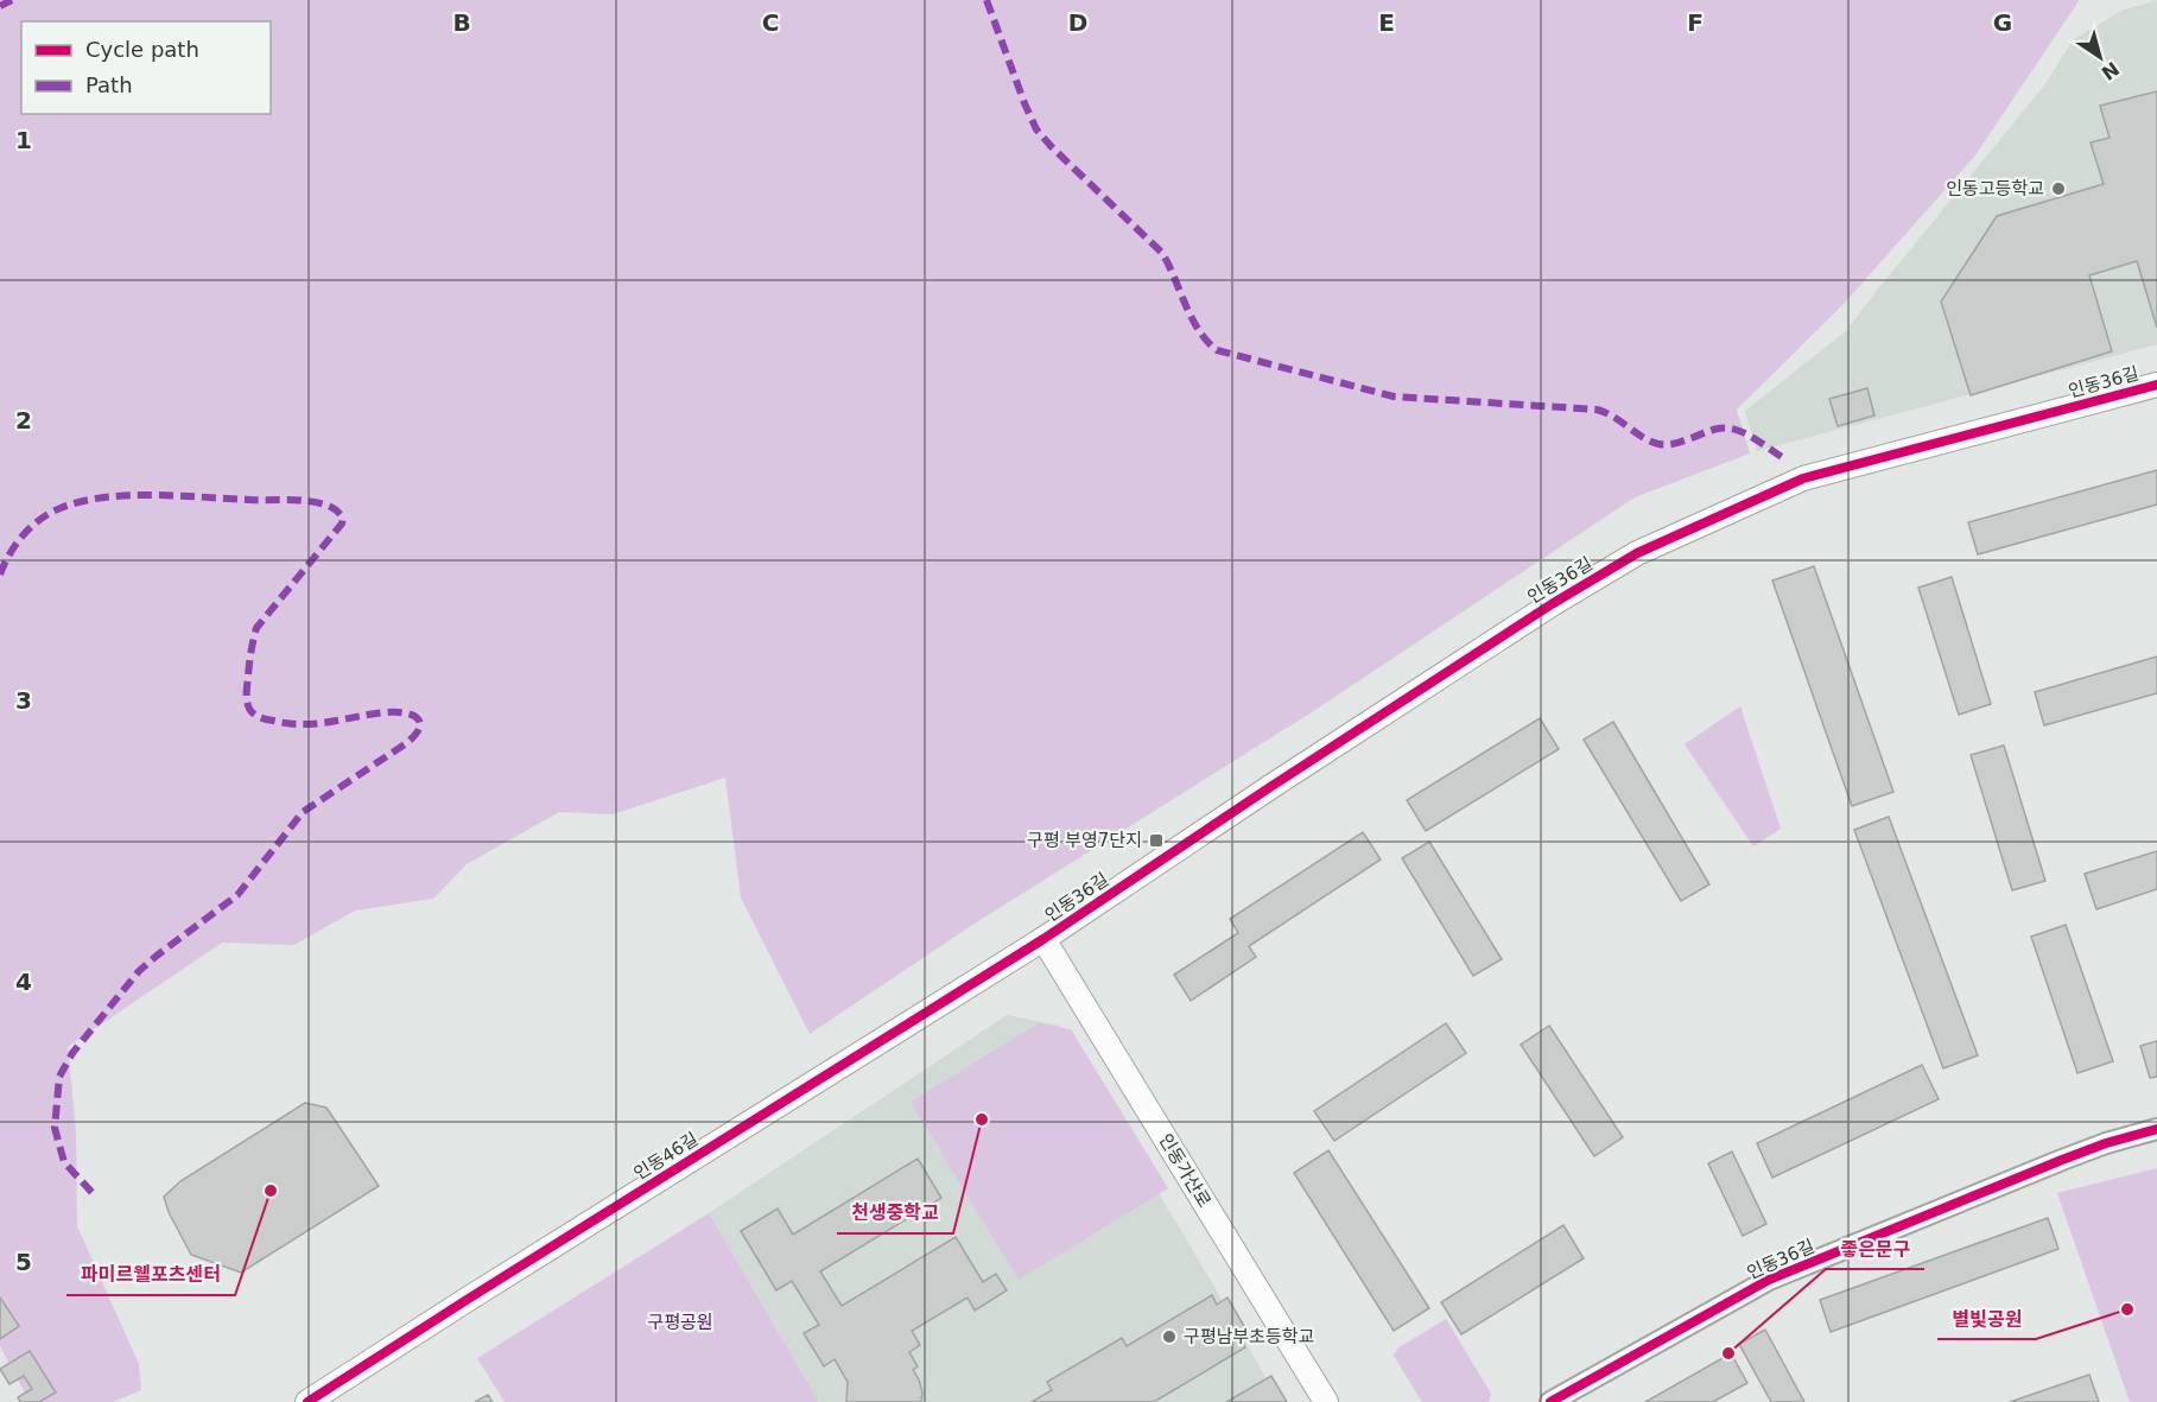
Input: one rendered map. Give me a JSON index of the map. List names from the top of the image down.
{
  "streets": {
    "street": ["인동36길", "인동46길", "인동가산로"]
  },
  "crossings": [
    ["인동36길", "인동46길"],
    ["인동36길", "인동가산로"],
    ["인동46길", "인동가산로"]
  ],
  "parks": ["구평공원"],
  "places": {
    "other": [
      "인동고등학교",
      "천생중학교",
      "파미르웰포츠센터",
      "별빛공원",
      "구평남부초등학교",
      "좋은문구"
    ],
    "transit": ["구평 부영7단지"]
  },
  "legend": ["Cycle path", "Path"],
  "north": "bottom right",
  "grid": {
    "columns": [
      "B",
      "C",
      "D",
      "E",
      "F",
      "G"
    ],
    "rows": [
      "1",
      "2",
      "3",
      "4",
      "5"
    ]
  }
}
